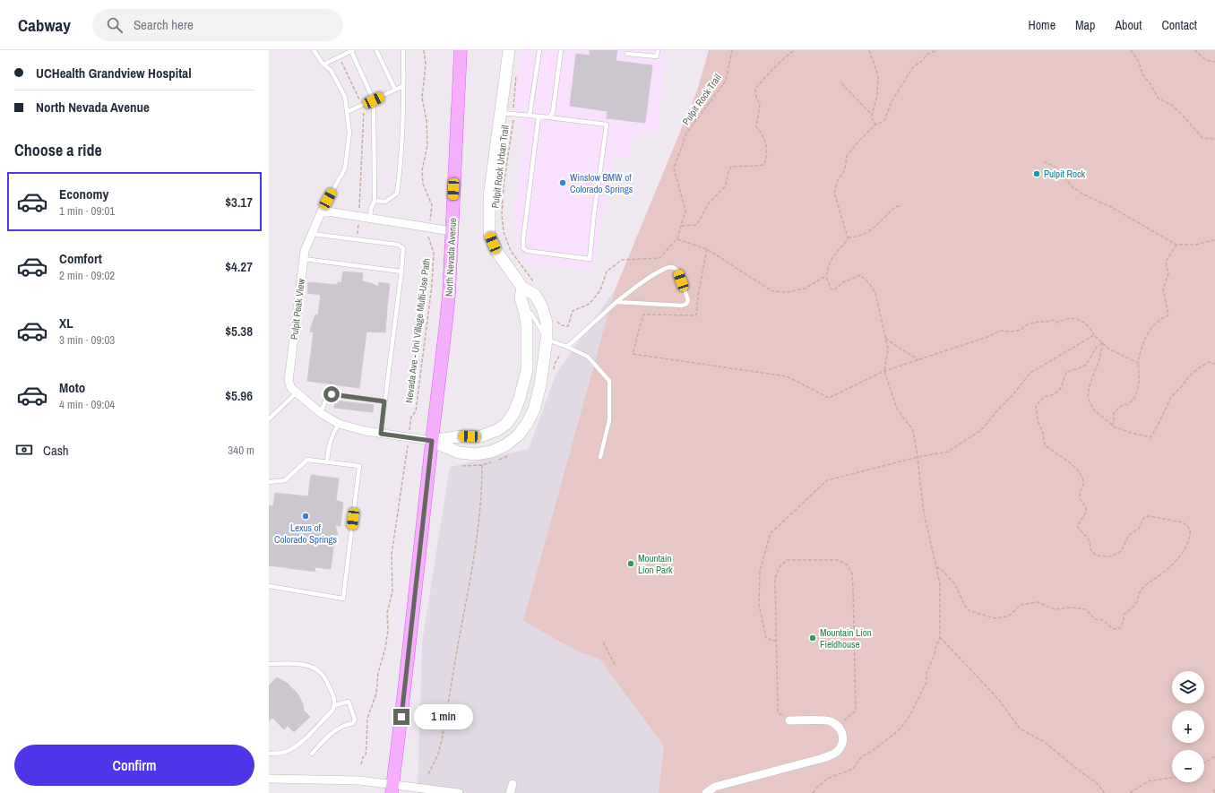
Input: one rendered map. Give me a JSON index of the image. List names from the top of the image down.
{
  "streets": {
    "main road": ["North Nevada Avenue"],
    "street": ["Pulpit Peak View"],
    "path": ["Pulpit Rock Trail", "Pulpit Rock Urban Trail", "Nevada Ave - Uni Village Multi-Use Path"]
  },
  "crossings": [
    ["North Nevada Avenue", "Pulpit Peak View"]
  ],
  "places": [
    "Pulpit Rock",
    "Winslow BMW of Colorado Springs",
    "Lexus of Colorado Springs",
    "Mountain Lion Park",
    "Mountain Lion Fieldhouse"
  ],
  "page": {
    "header": "Cabway",
    "search": "Search here",
    "nav": [
      "Home",
      "Map",
      "About",
      "Contact"
    ],
    "banner": ["UCHealth Grandview Hospital", "North Nevada Avenue"],
    "heading": "Choose a ride",
    "list": [
      {
        "name": "Economy",
        "note": "1 min · 09:01",
        "value": "$3.17"
      },
      {
        "name": "Comfort",
        "note": "2 min · 09:02",
        "value": "$4.27"
      },
      {
        "name": "XL",
        "note": "3 min · 09:03",
        "value": "$5.38"
      },
      {
        "name": "Moto",
        "note": "4 min · 09:04",
        "value": "$5.96"
      }
    ],
    "pay": ["Cash", "340 m"],
    "map_buttons": ["+", "−"],
    "bubble": "1 min",
    "buttons": "Confirm"
  }
}
